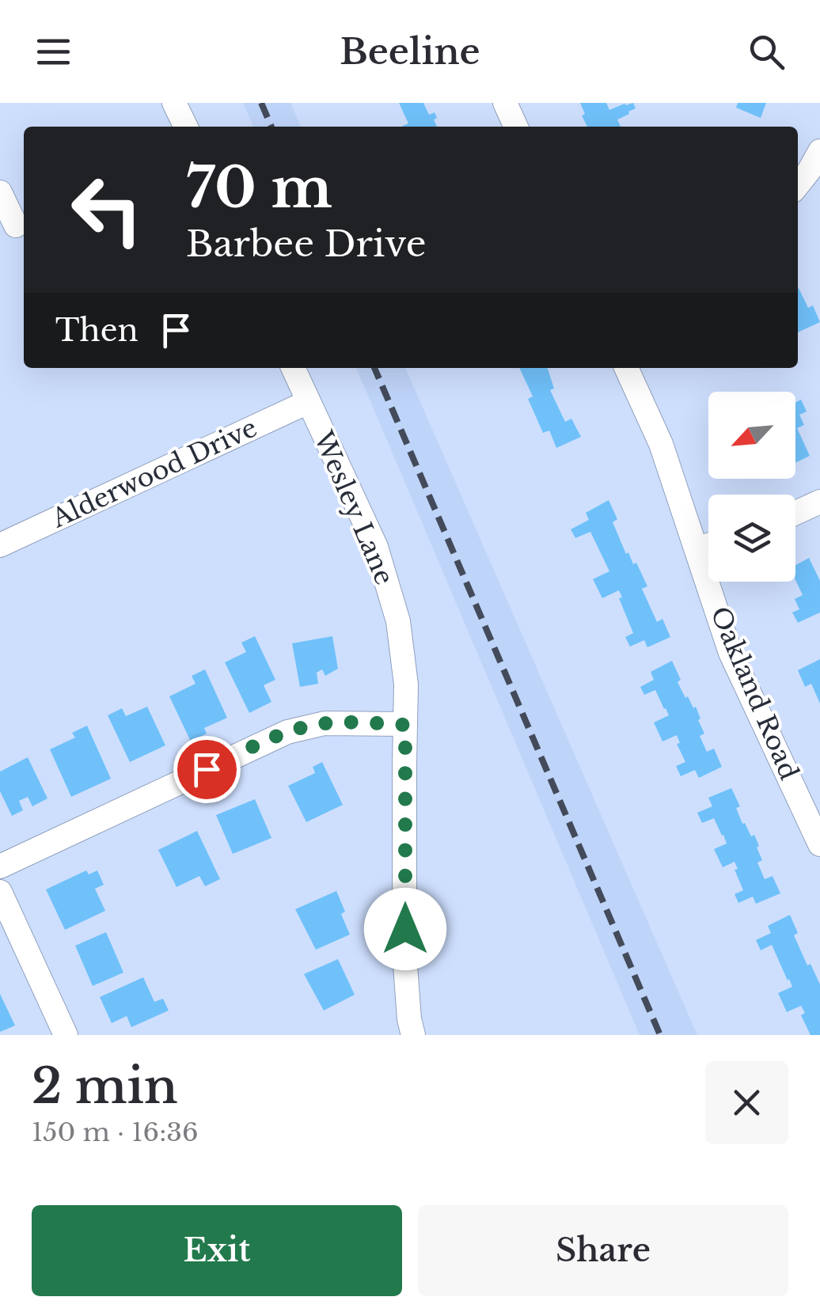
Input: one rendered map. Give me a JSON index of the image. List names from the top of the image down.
{
  "streets": {
    "street": ["Alderwood Drive", "Wesley Lane", "Oakland Road"]
  },
  "crossings": [
    ["Alderwood Drive", "Wesley Lane"]
  ],
  "north": "bottom left",
  "page": {
    "header": "Beeline",
    "turn": ["70 m", "Barbee Drive"],
    "then": "Then",
    "heading": ["2 min", "150 m · 16:36"],
    "buttons": ["Exit", "Share"]
  }
}
